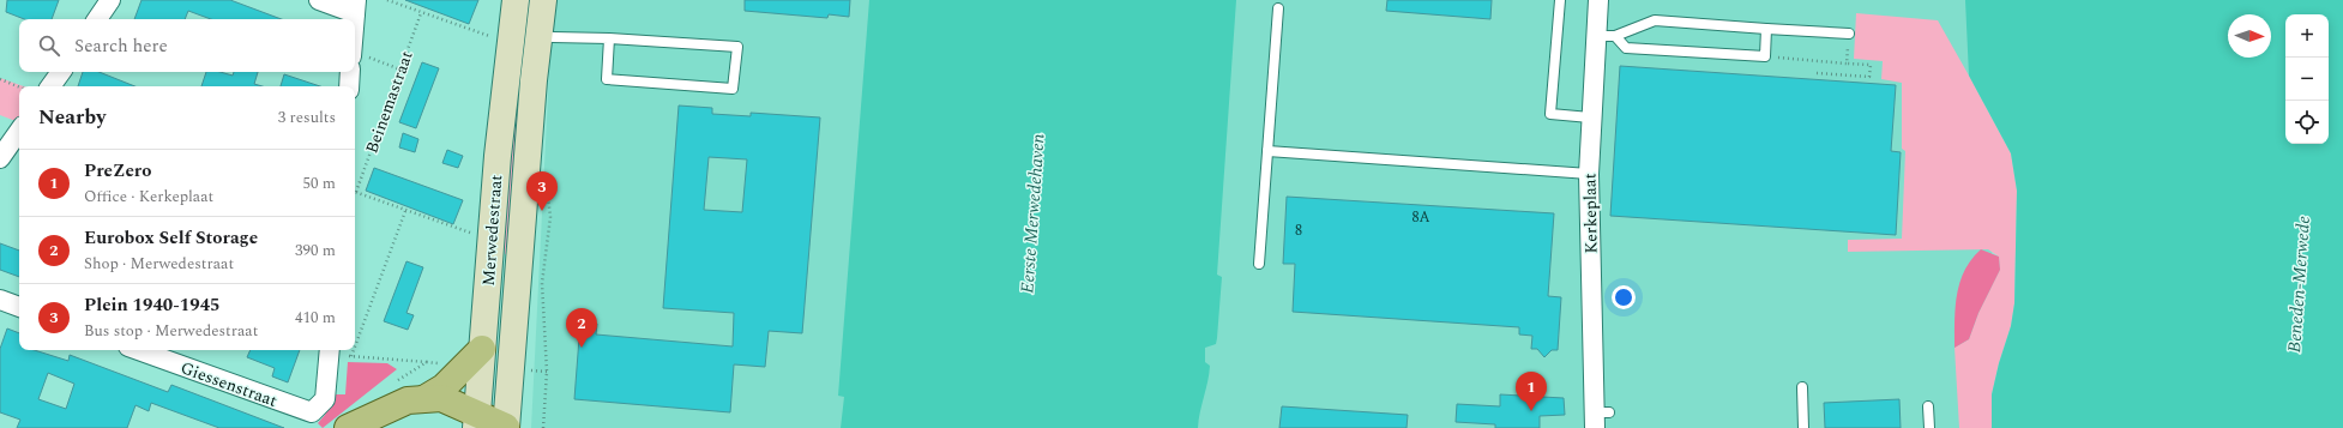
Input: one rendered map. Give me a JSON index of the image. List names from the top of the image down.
{
  "streets": {
    "main road": ["Merwedestraat"],
    "street": ["Kerkeplaat", "Giessenstraat"],
    "path": ["Beinemastraat"]
  },
  "water": ["Eerste Merwedehaven", "Beneden-Merwede"],
  "house_numbers": ["8A", "8"],
  "north": "right",
  "page": {
    "map_buttons": ["+", "−"],
    "search": "Search here",
    "heading": ["Nearby", "3 results"],
    "list": [
      {
        "mark": "1",
        "name": "PreZero",
        "note": "Office · Kerkeplaat",
        "value": "50 m"
      },
      {
        "mark": "2",
        "name": "Eurobox Self Storage",
        "note": "Shop · Merwedestraat",
        "value": "390 m"
      },
      {
        "mark": "3",
        "name": "Plein 1940-1945",
        "note": "Bus stop · Merwedestraat",
        "value": "410 m"
      }
    ],
    "pins": ["3", "2", "1"]
  }
}
